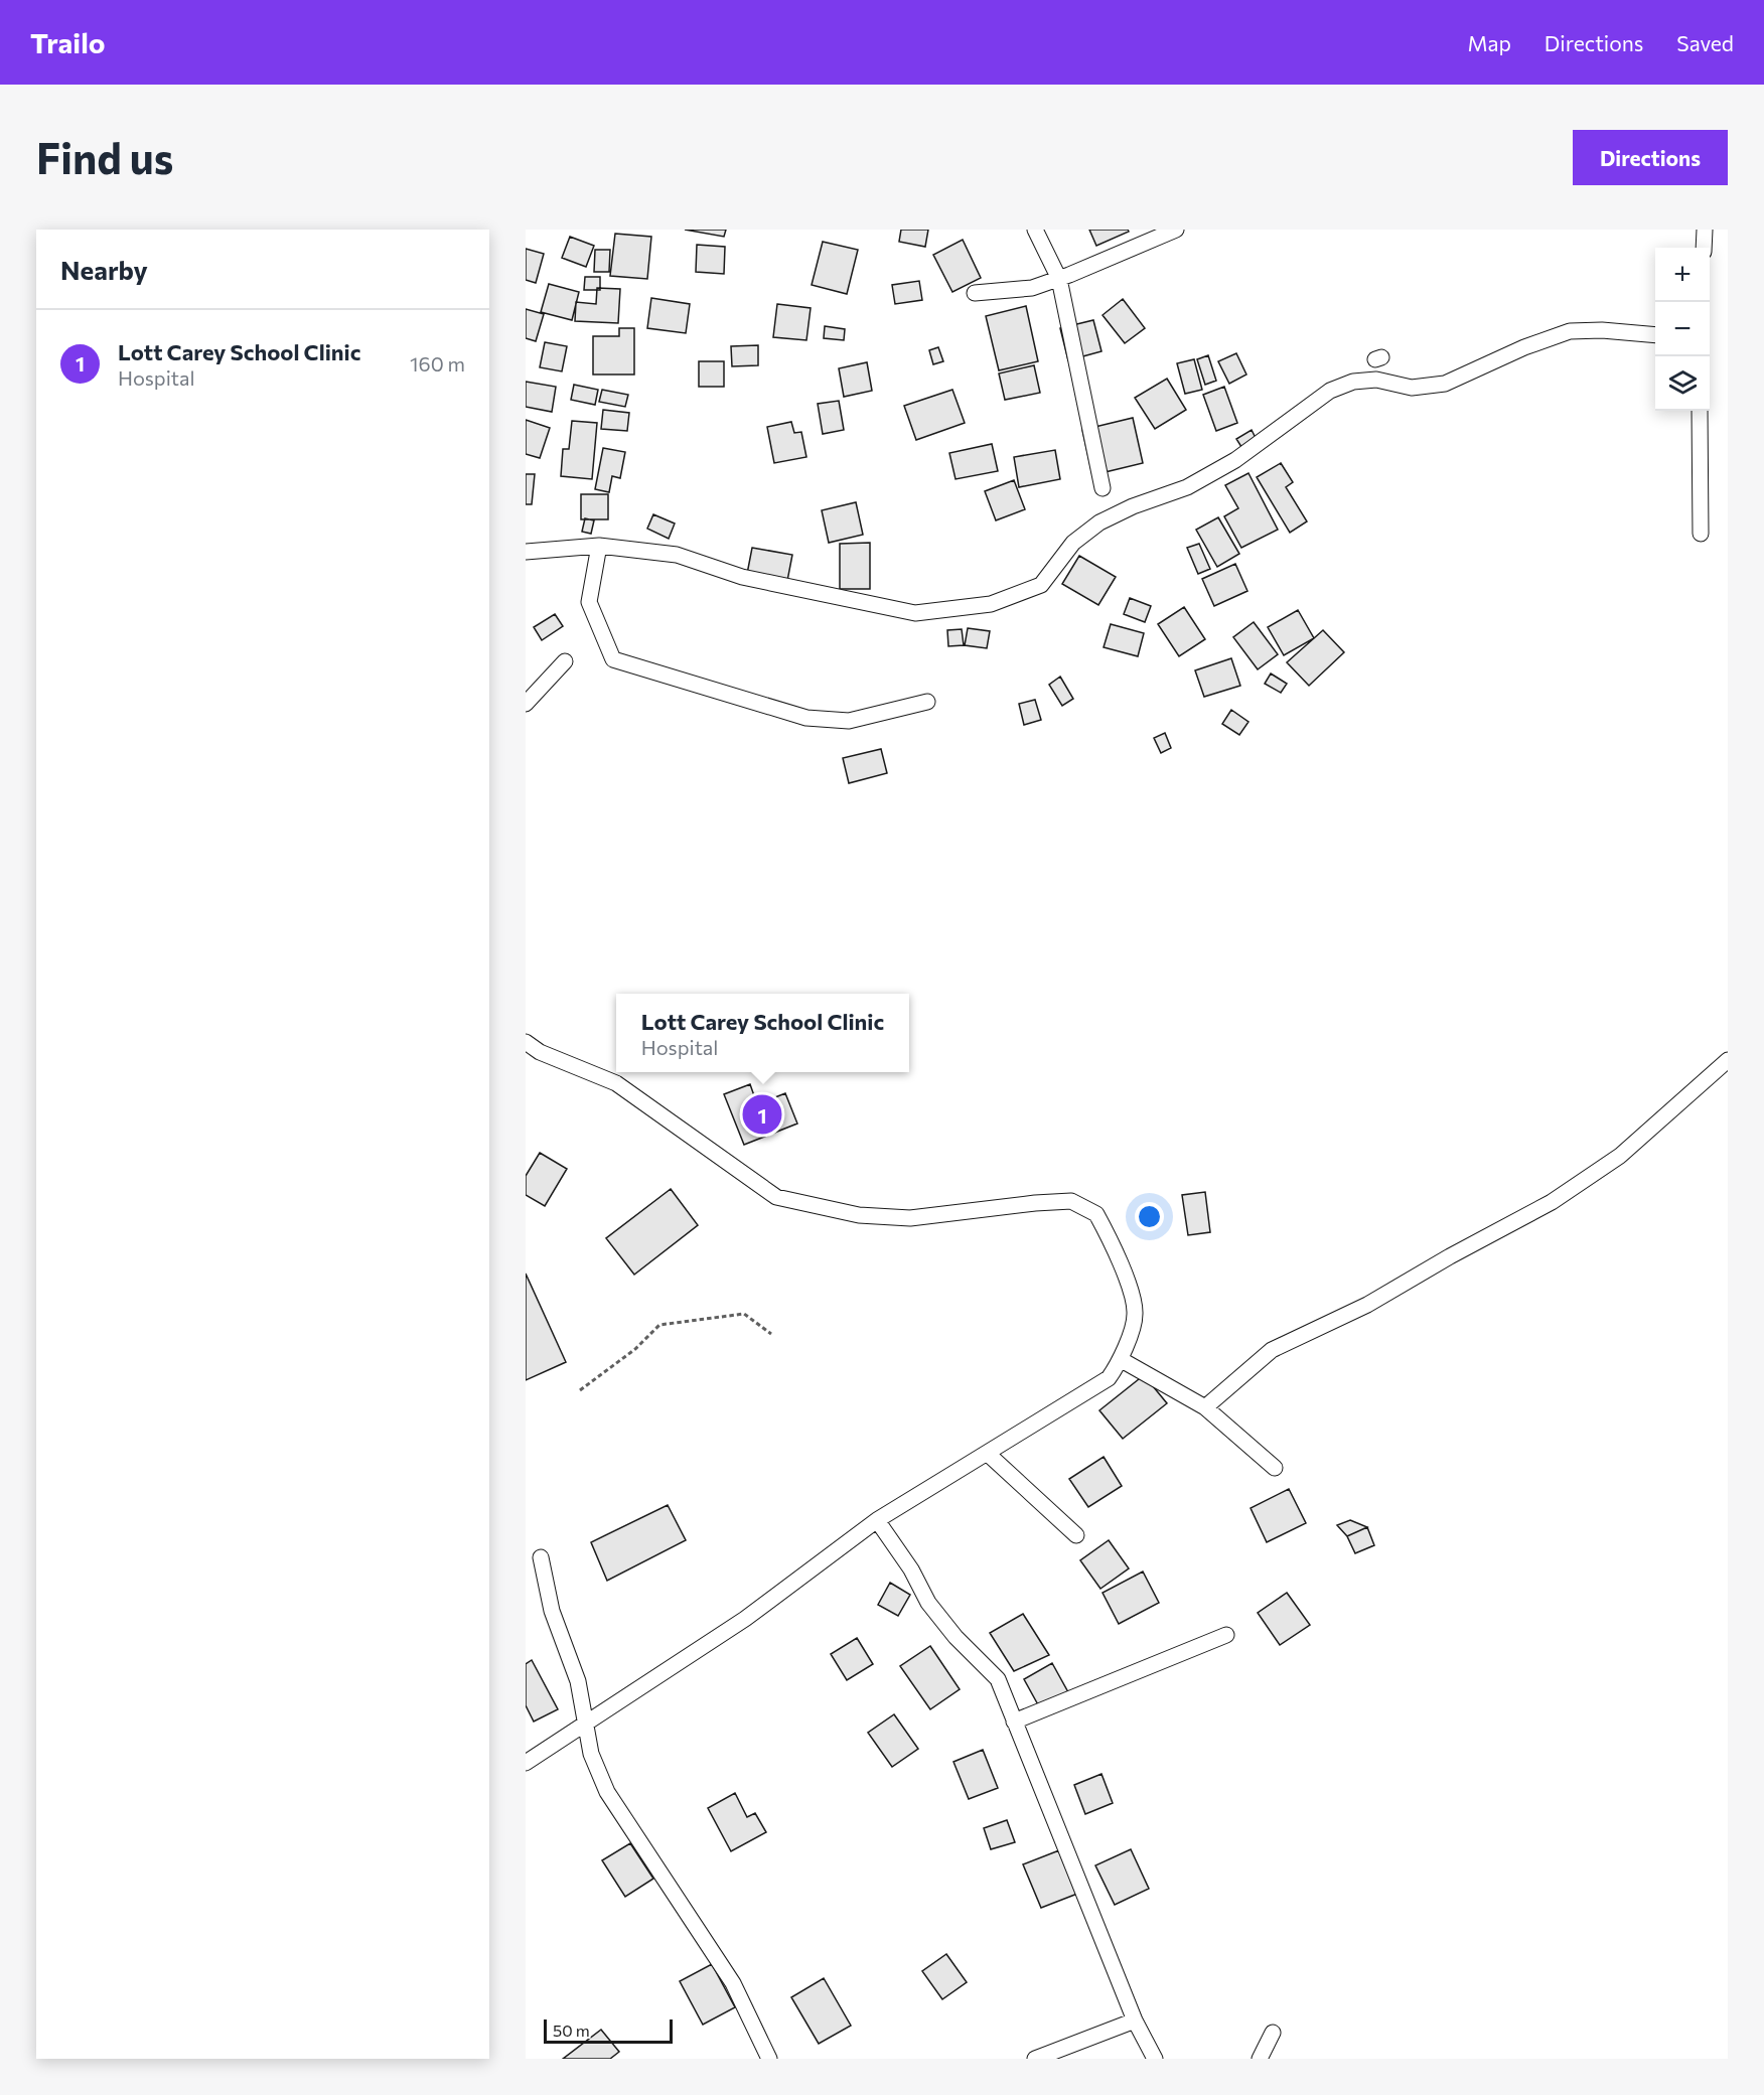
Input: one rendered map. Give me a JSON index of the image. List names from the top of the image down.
{
  "scale_bar": "50 m",
  "page": {
    "header": "Trailo",
    "nav": ["Map", "Directions", "Saved"],
    "buttons": "Directions",
    "title": "Find us",
    "heading": "Nearby",
    "map_buttons": ["+", "−"],
    "list": [
      {
        "mark": "1",
        "name": "Lott Carey School Clinic",
        "note": "Hospital",
        "value": "160 m"
      }
    ],
    "popup": ["Lott Carey School Clinic", "Hospital"],
    "pins": "1",
    "scale": "50 m"
  }
}
